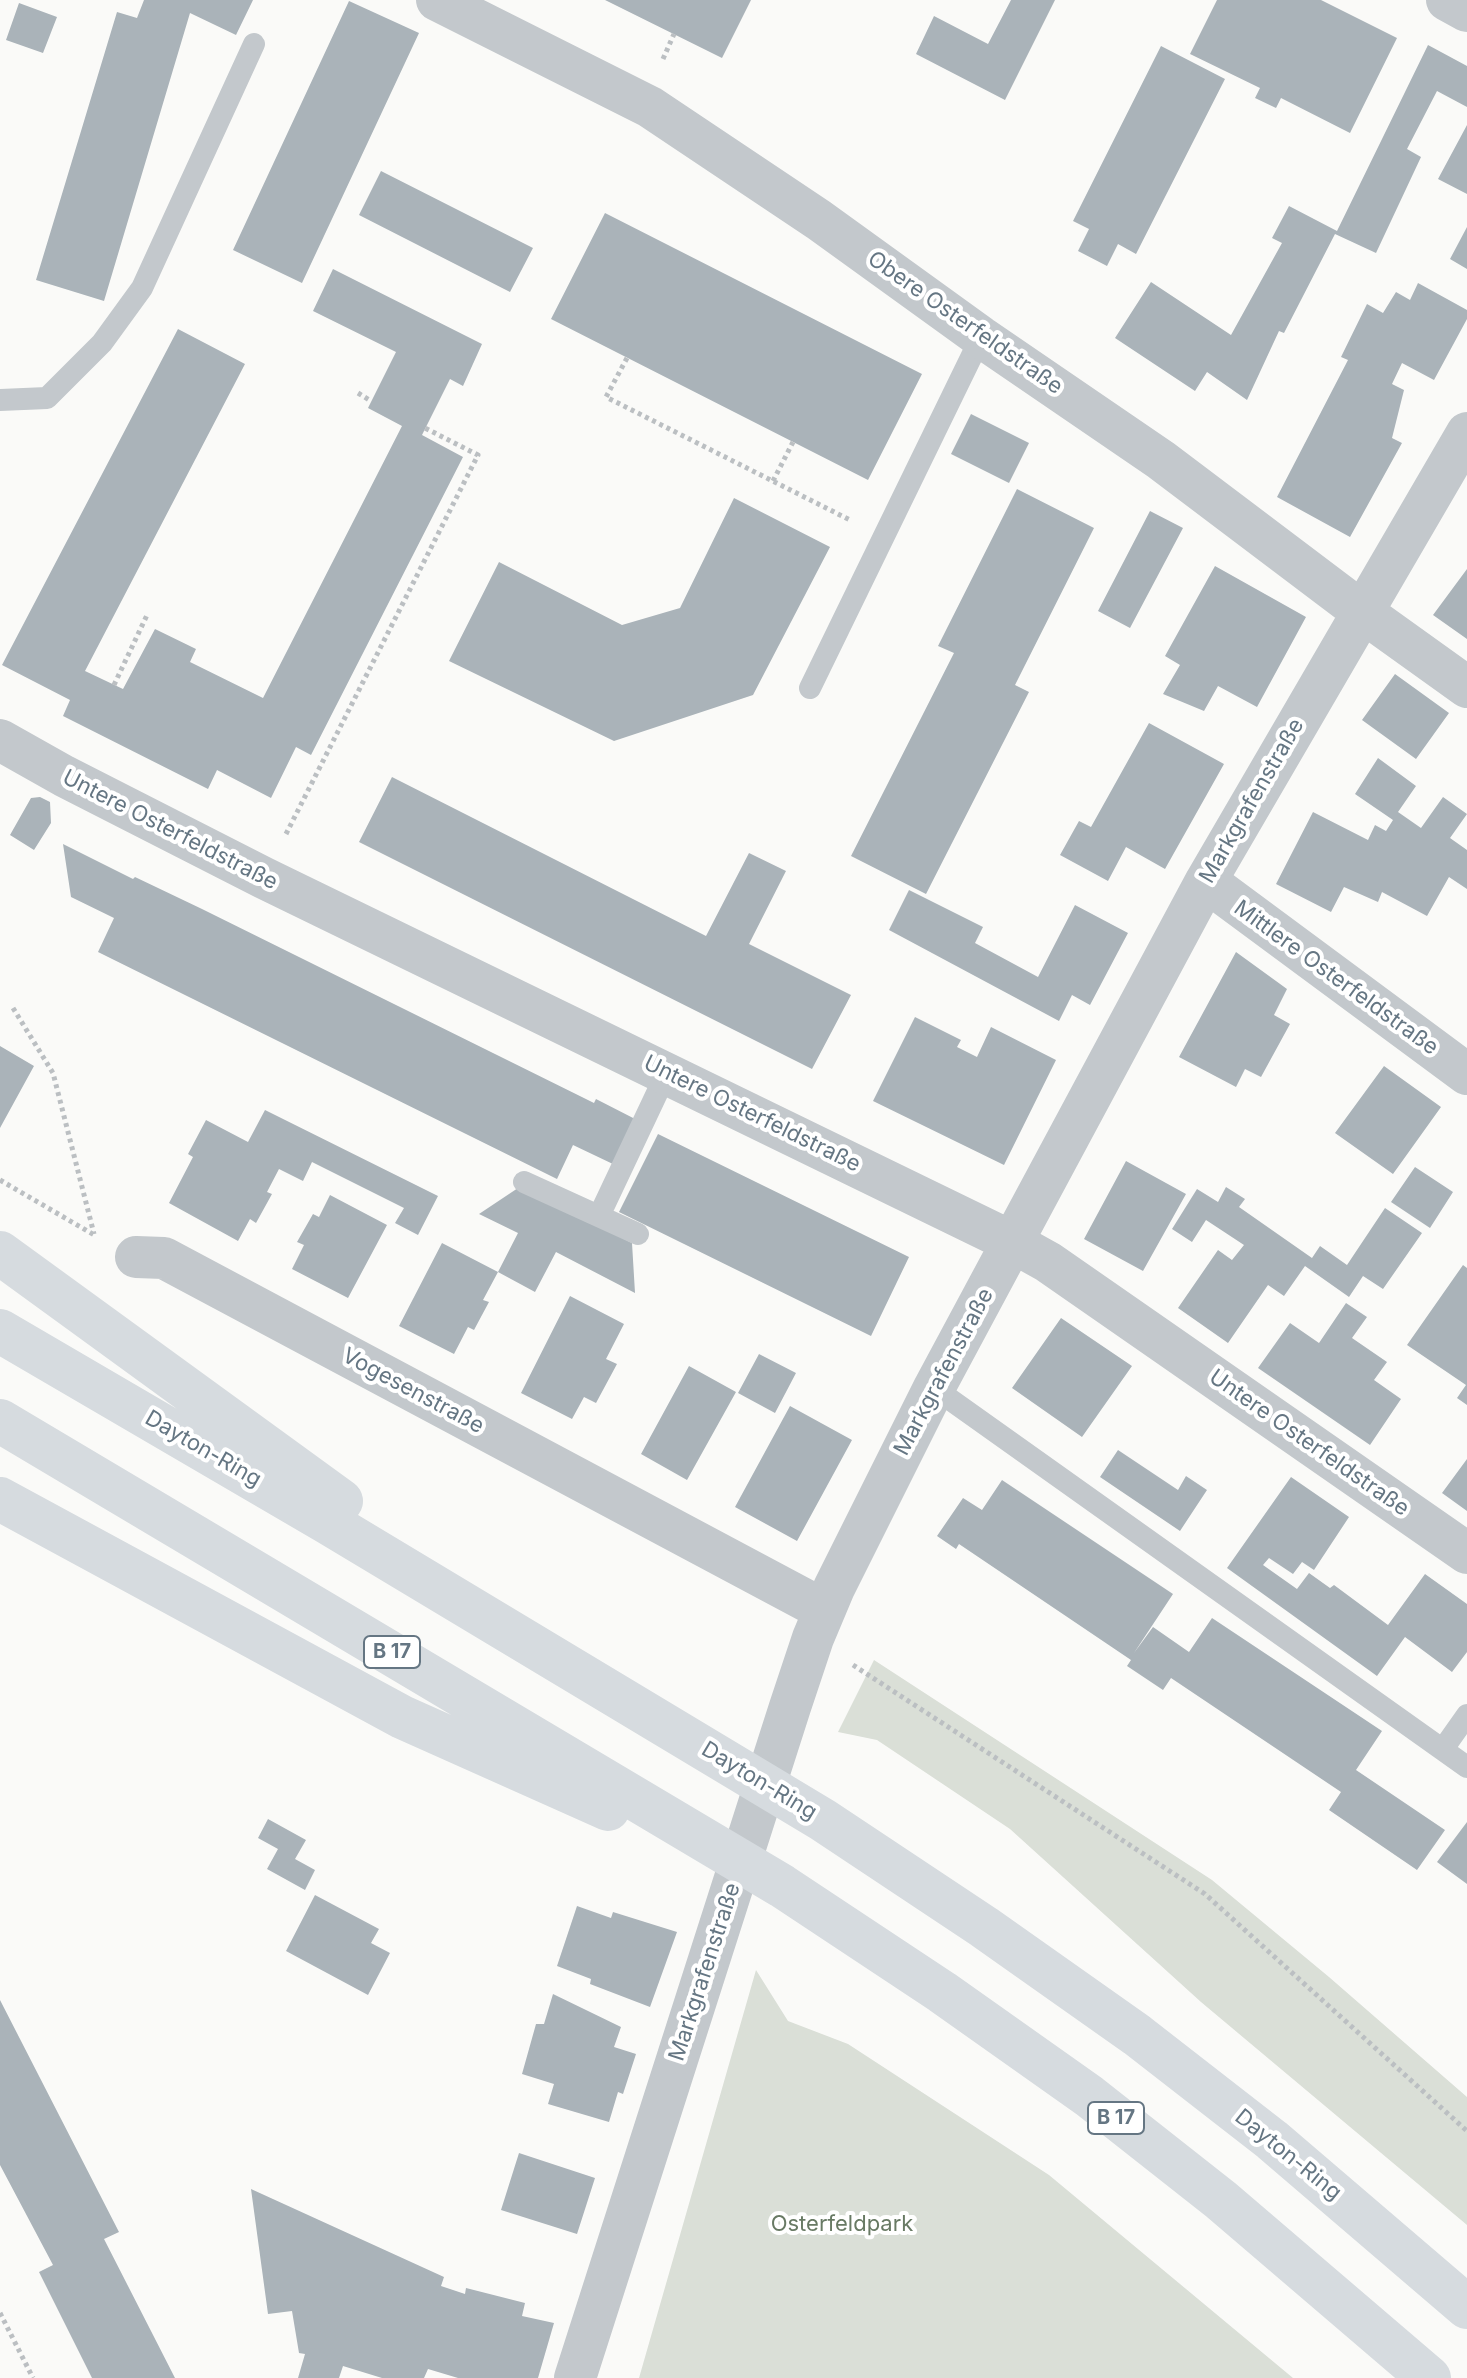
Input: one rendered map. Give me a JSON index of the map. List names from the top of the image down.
{
  "streets": {
    "highway": ["Dayton-Ring", "B 17"],
    "street": [
      "Obere Osterfeldstraße",
      "Markgrafenstraße",
      "Untere Osterfeldstraße",
      "Mittlere Osterfeldstraße",
      "Vogesenstraße"
    ]
  },
  "crossings": [
    ["Obere Osterfeldstraße", "Markgrafenstraße"],
    ["Markgrafenstraße", "Untere Osterfeldstraße"],
    ["Markgrafenstraße", "Mittlere Osterfeldstraße"],
    ["Markgrafenstraße", "Vogesenstraße"]
  ],
  "parks": ["Osterfeldpark"]
}
